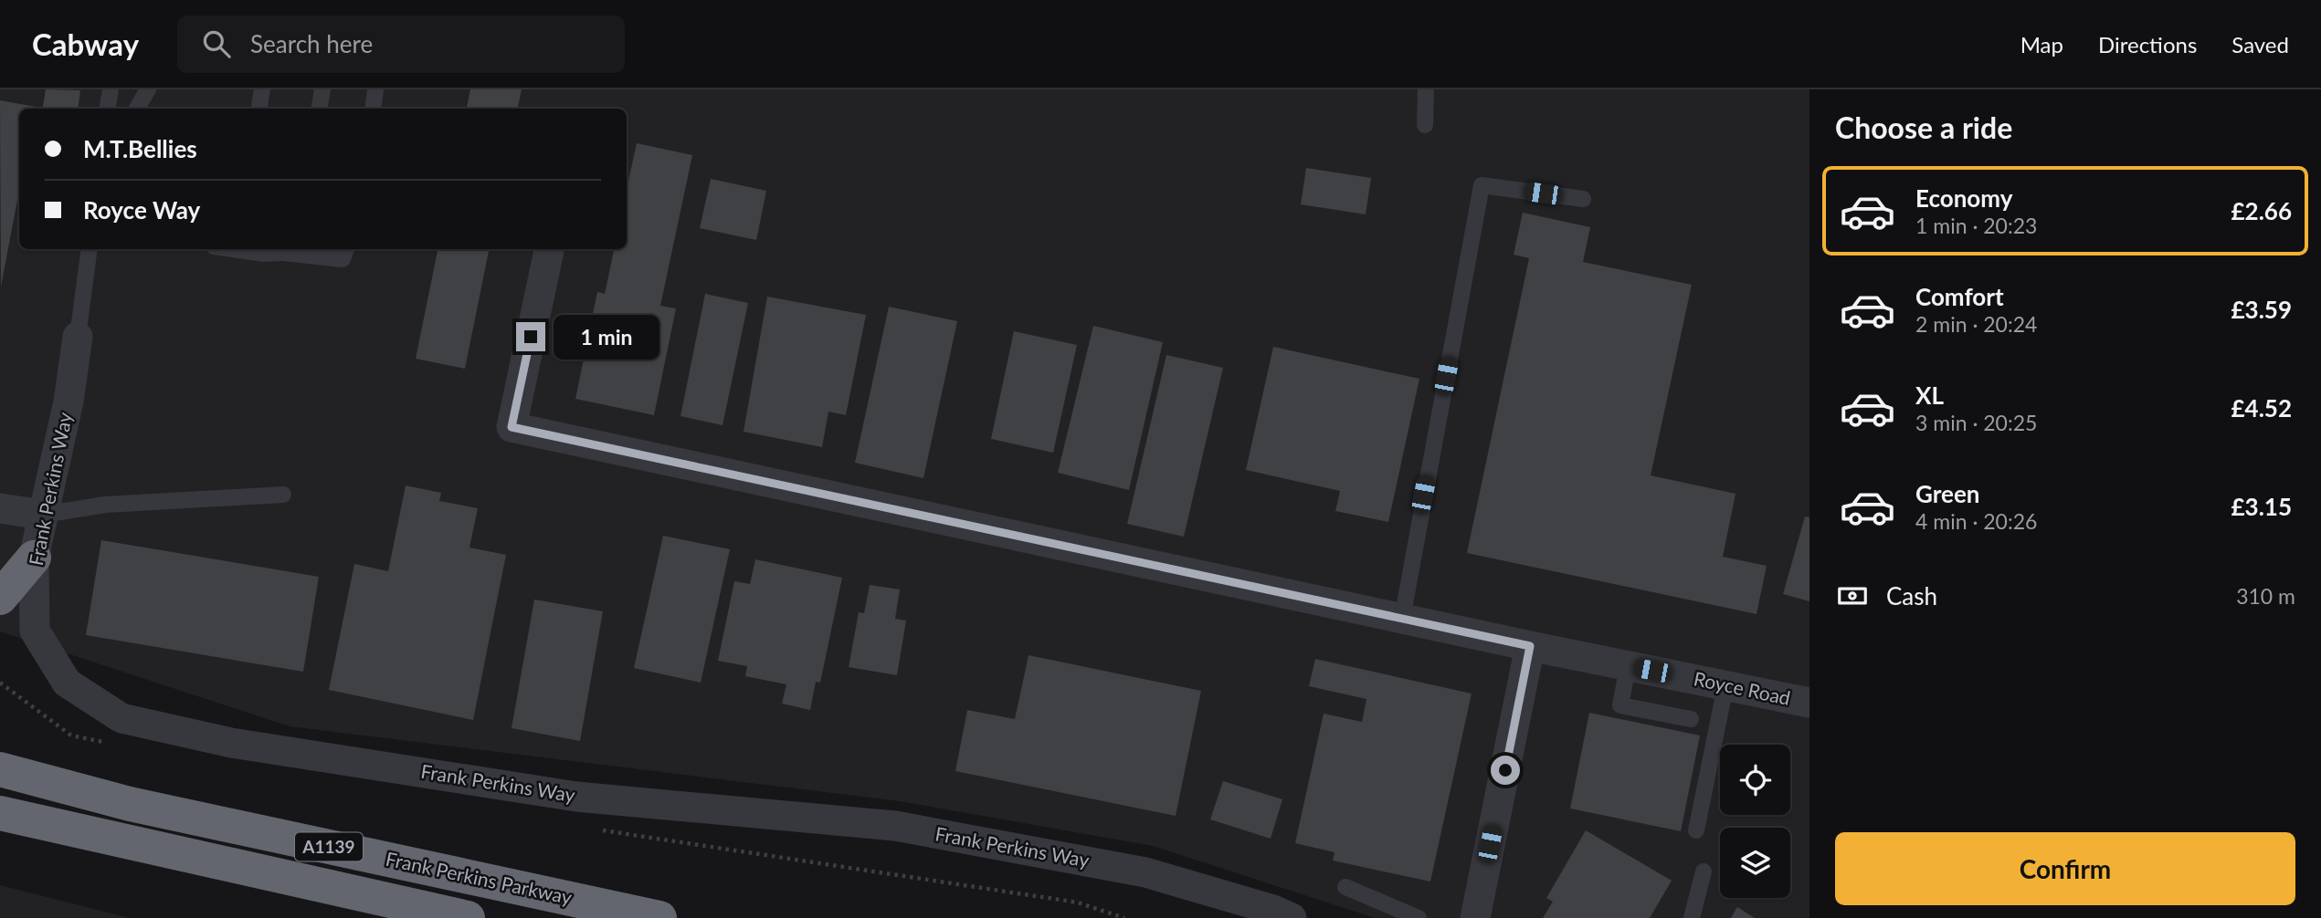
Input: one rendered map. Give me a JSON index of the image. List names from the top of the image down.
{
  "streets": {
    "highway": ["A1139", "Frank Perkins Parkway"],
    "street": ["Frank Perkins Way", "Royce Road"]
  },
  "page": {
    "header": "Cabway",
    "search": "Search here",
    "nav": ["Map", "Directions", "Saved"],
    "heading": "Choose a ride",
    "banner": ["M.T.Bellies", "Royce Way"],
    "list": [
      {
        "name": "Economy",
        "note": "1 min · 20:23",
        "value": "£2.66"
      },
      {
        "name": "Comfort",
        "note": "2 min · 20:24",
        "value": "£3.59"
      },
      {
        "name": "XL",
        "note": "3 min · 20:25",
        "value": "£4.52"
      },
      {
        "name": "Green",
        "note": "4 min · 20:26",
        "value": "£3.15"
      }
    ],
    "bubble": "1 min",
    "pay": ["Cash", "310 m"],
    "buttons": "Confirm"
  }
}
